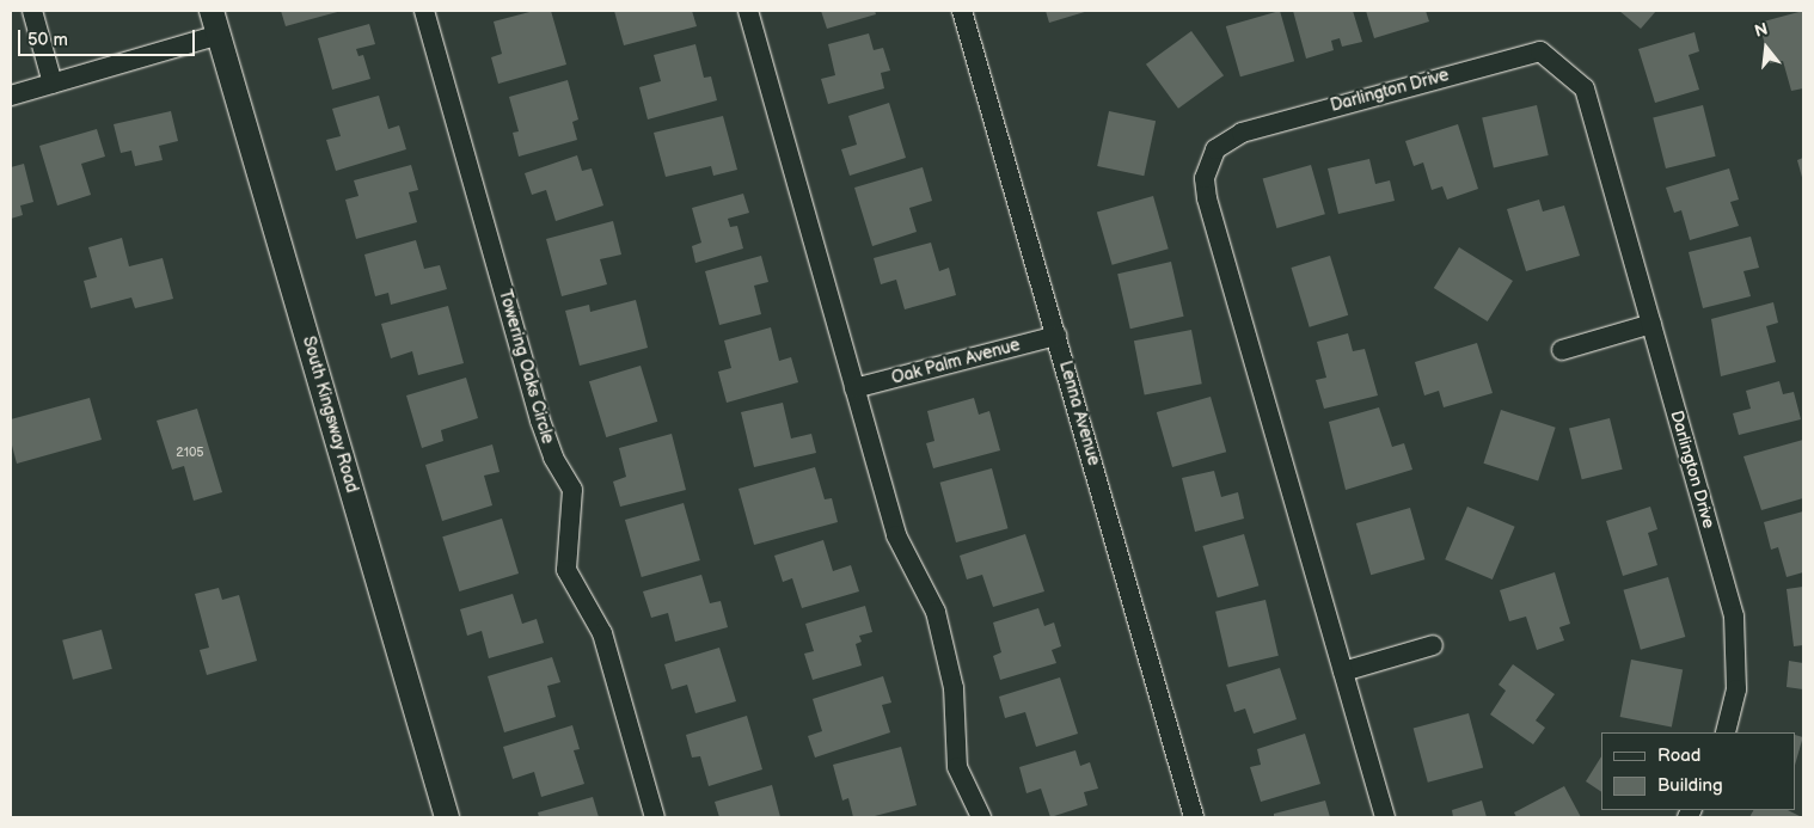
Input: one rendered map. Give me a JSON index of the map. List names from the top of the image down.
{
  "streets": {
    "street": [
      "Darlington Drive",
      "Oak Palm Avenue",
      "Towering Oaks Circle",
      "Lenna Avenue",
      "South Kingsway Road"
    ]
  },
  "crossings": [
    ["Oak Palm Avenue", "Lenna Avenue"]
  ],
  "house_numbers": ["2105"],
  "legend": ["Road", "Building"],
  "scale_bar": "50 m",
  "north": "top"
}
